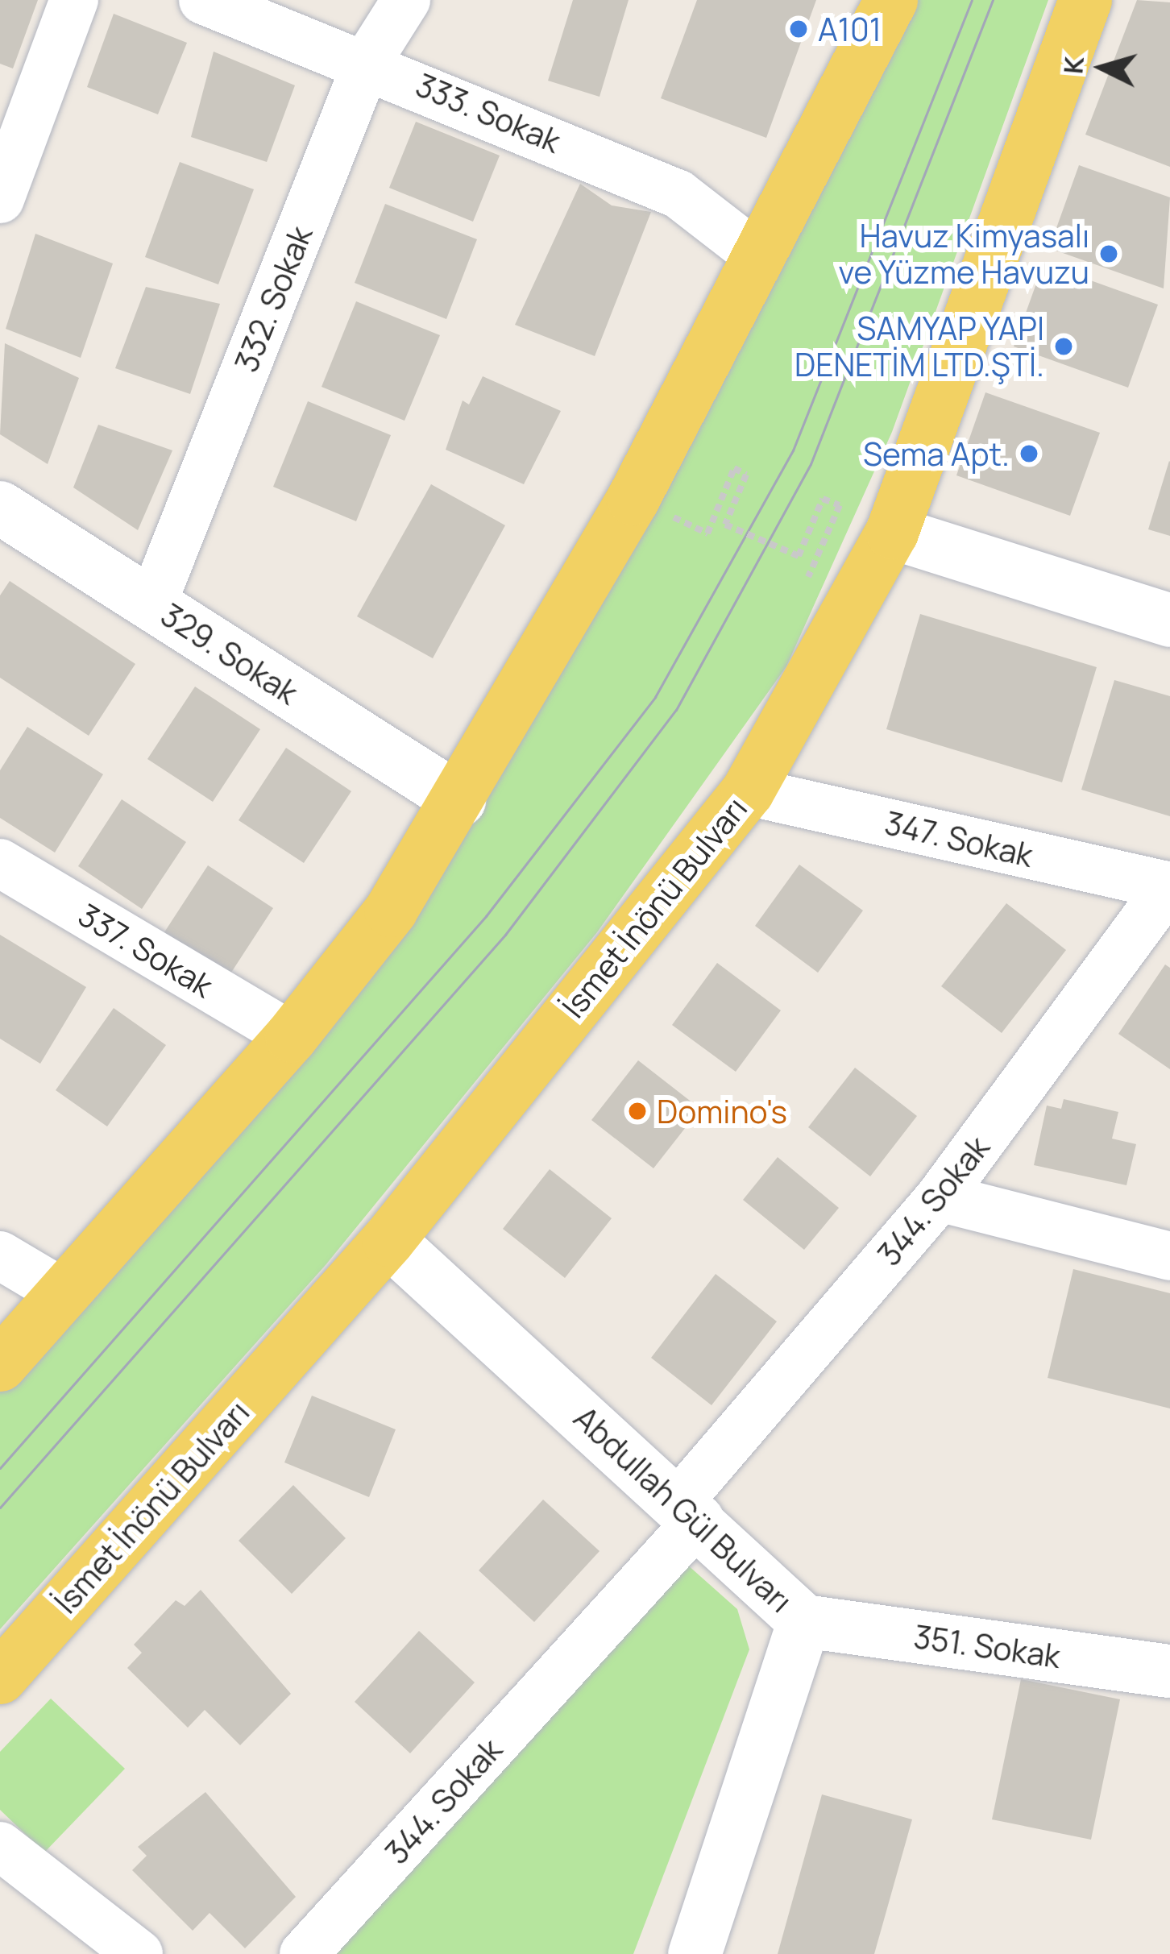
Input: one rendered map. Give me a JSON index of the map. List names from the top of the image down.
{
  "streets": {
    "main road": ["İsmet İnönü Bulvarı"],
    "street": [
      "333. Sokak",
      "332. Sokak",
      "329. Sokak",
      "347. Sokak",
      "337. Sokak",
      "344. Sokak",
      "Abdullah Gül Bulvarı",
      "351. Sokak"
    ]
  },
  "crossings": [
    ["333. Sokak", "332. Sokak"],
    ["332. Sokak", "329. Sokak"],
    ["347. Sokak", "İsmet İnönü Bulvarı"],
    ["347. Sokak", "344. Sokak"],
    ["İsmet İnönü Bulvarı", "Abdullah Gül Bulvarı"],
    ["344. Sokak", "Abdullah Gül Bulvarı"],
    ["Abdullah Gül Bulvarı", "351. Sokak"]
  ],
  "places": [
    "A101",
    "Havuz Kimyasalı ve Yüzme Havuzu",
    "SAMYAP YAPI DENETİM LTD.ŞTİ.",
    "Sema Apt.",
    "Domino's"
  ],
  "north": "left"
}
